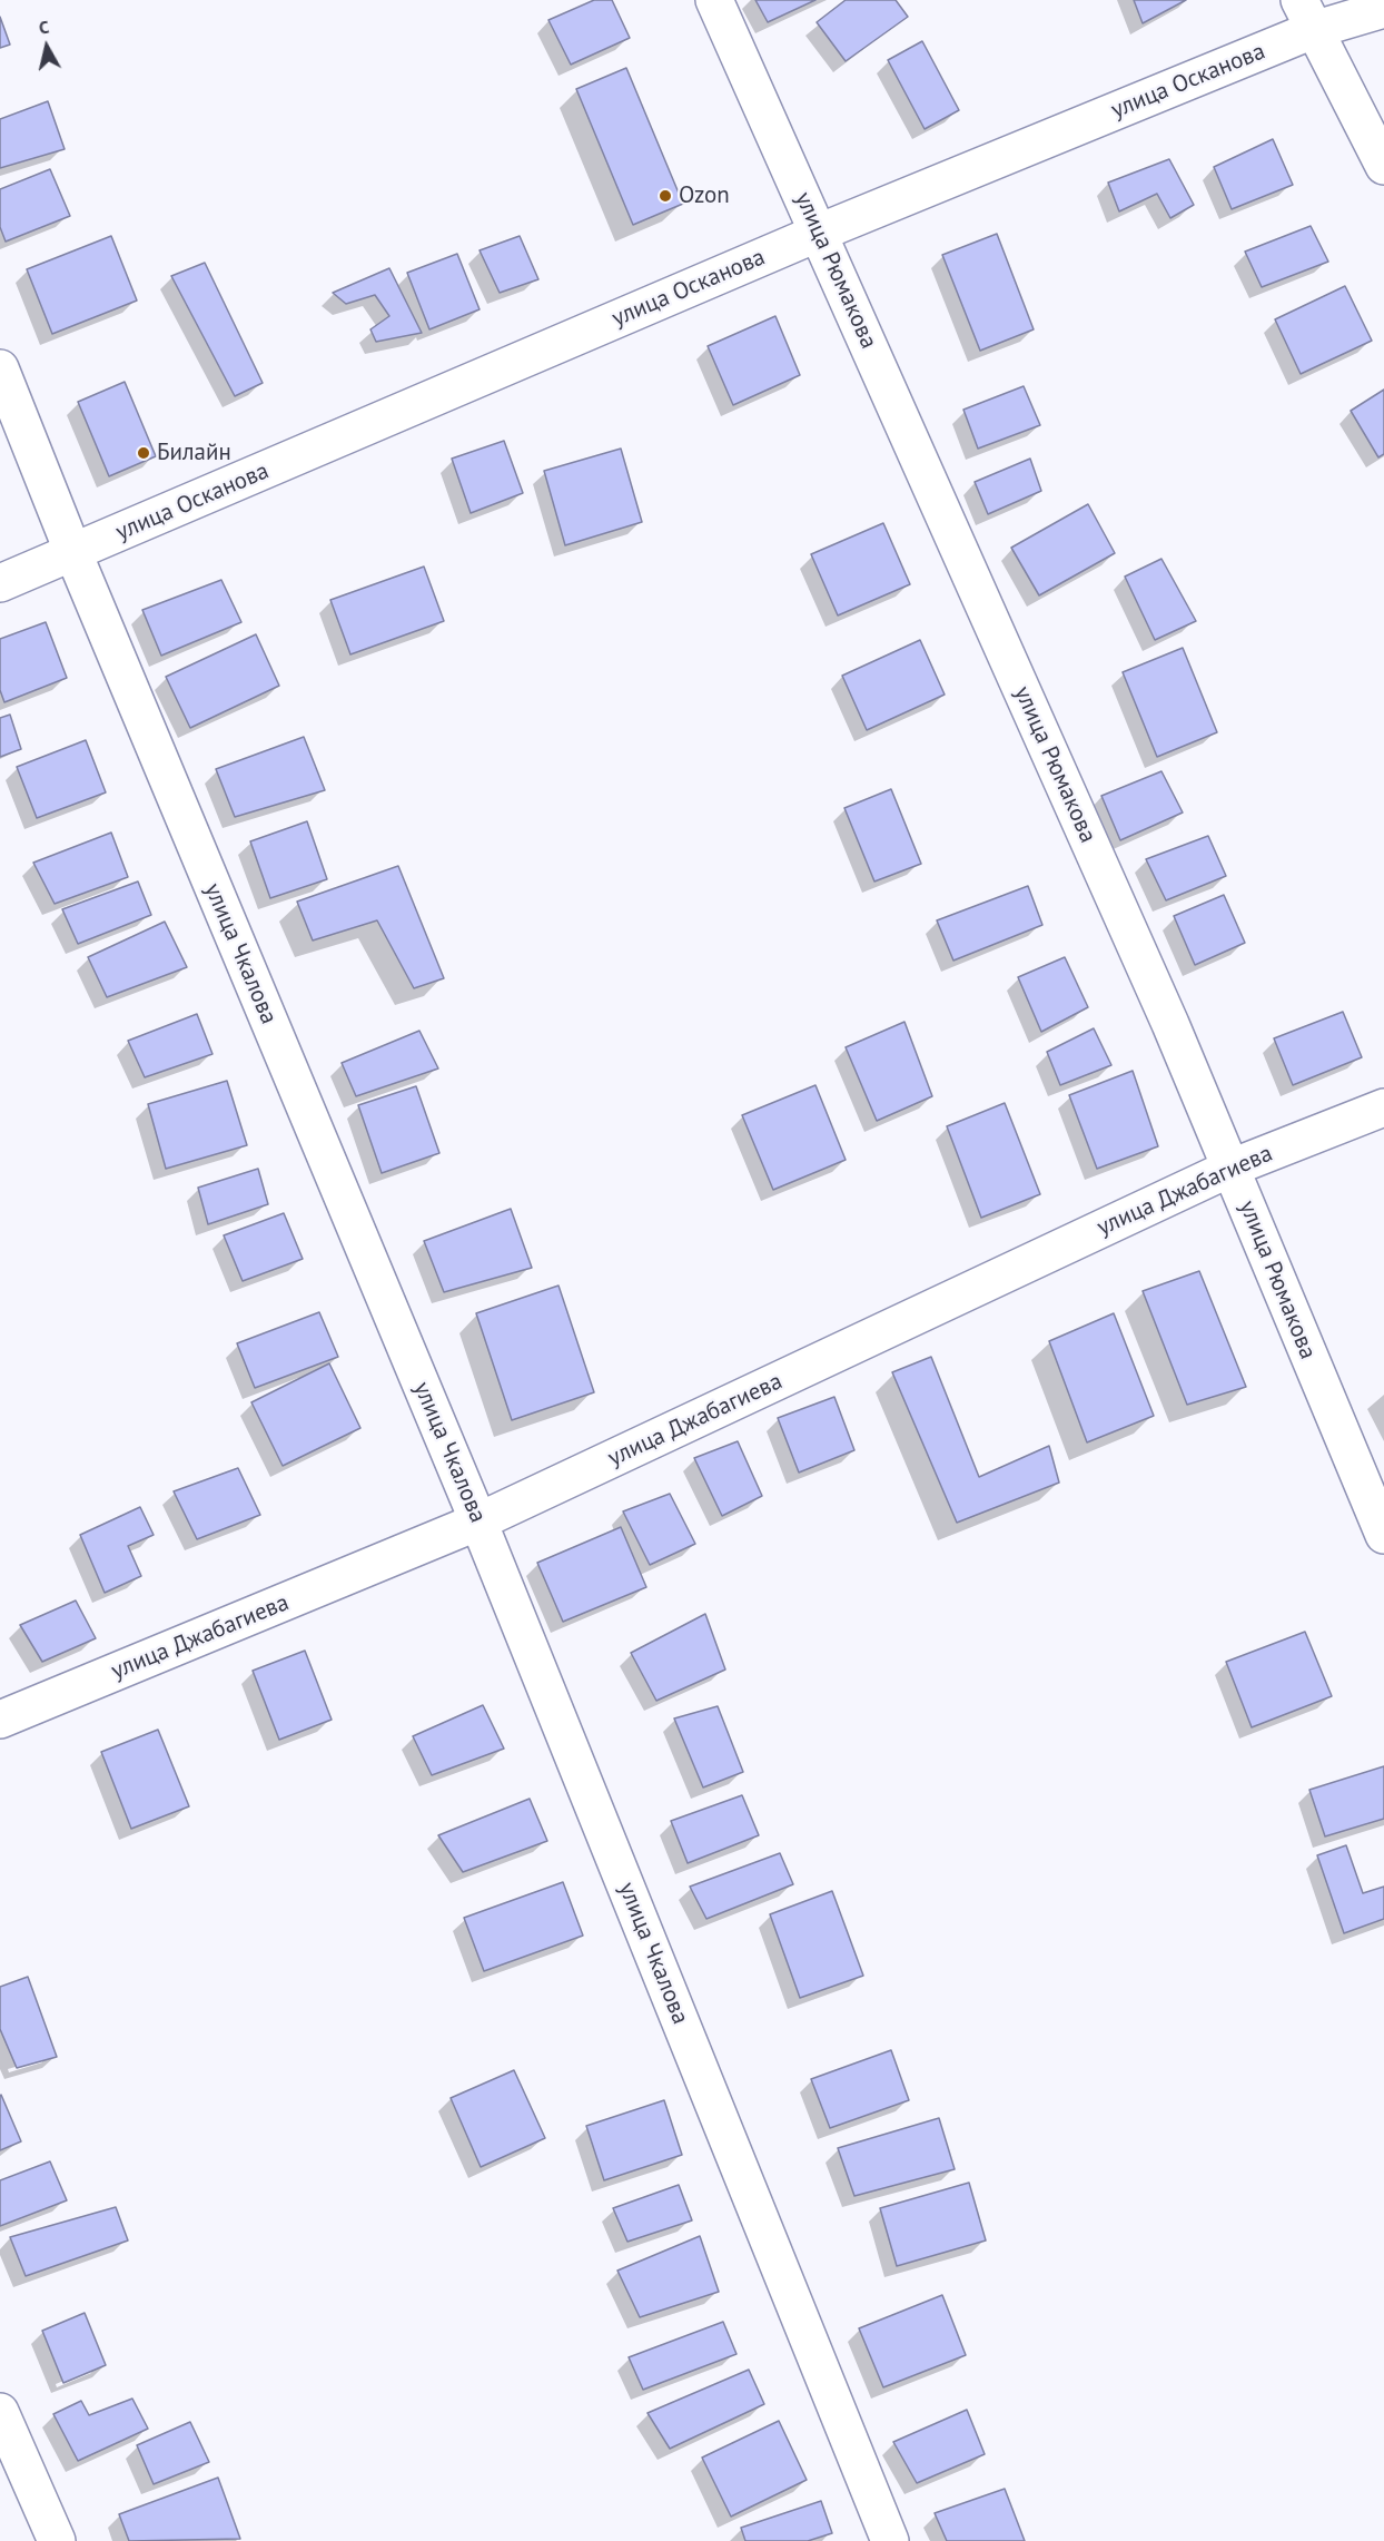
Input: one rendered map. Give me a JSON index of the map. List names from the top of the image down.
{
  "streets": {
    "street": [
      "улица Осканова",
      "улица Рюмакова",
      "улица Чкалова",
      "улица Джабагиева"
    ]
  },
  "crossings": [
    ["улица Осканова", "улица Рюмакова"],
    ["улица Осканова", "улица Чкалова"],
    ["улица Рюмакова", "улица Джабагиева"],
    ["улица Чкалова", "улица Джабагиева"]
  ],
  "places": ["Ozon", "Билайн"],
  "north": "top"
}
